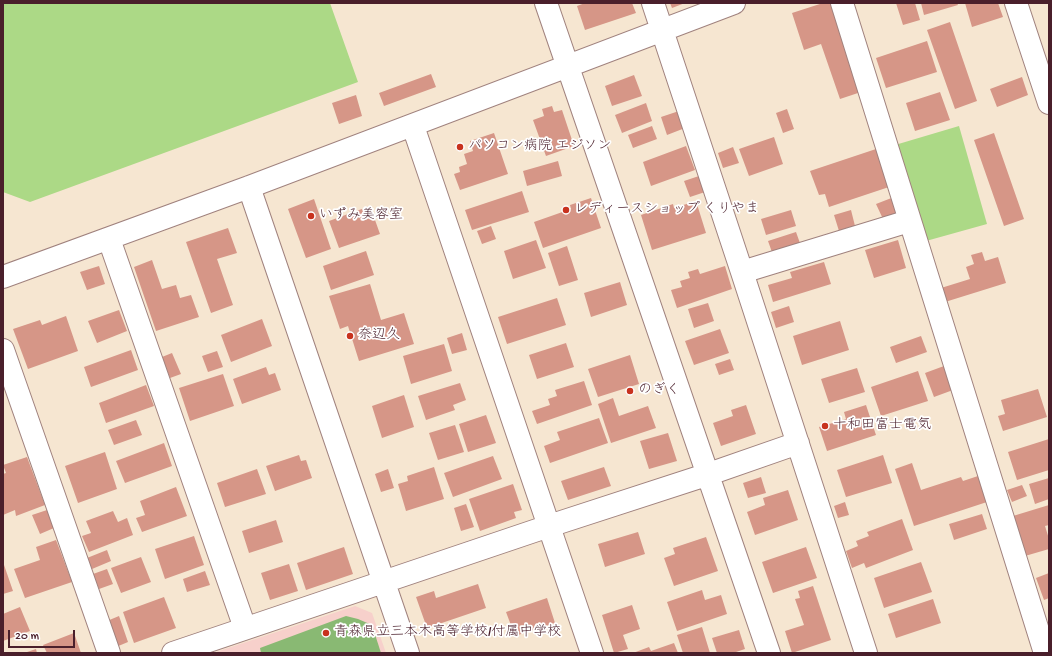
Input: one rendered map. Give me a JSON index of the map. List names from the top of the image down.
{
  "places": [
    "パソコン病院 エジソン",
    "レディースショップ くりやま",
    "いずみ美容室",
    "奈辺久",
    "のぎく",
    "十和田富士電気",
    "青森県立三本木高等学校/付属中学校"
  ],
  "scale_bar": "20 m"
}
